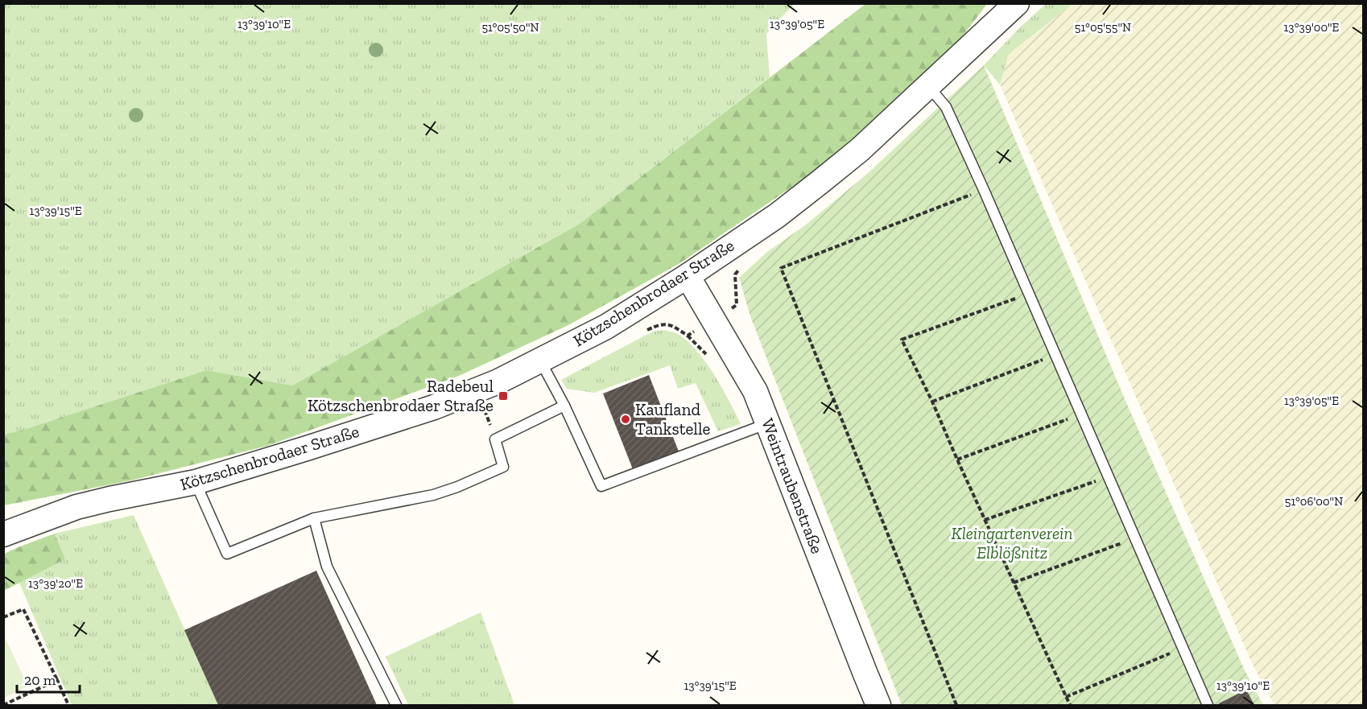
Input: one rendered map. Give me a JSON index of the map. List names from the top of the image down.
{
  "streets": {
    "street": ["Kötzschenbrodaer Straße", "Weintraubenstraße"]
  },
  "crossings": [
    ["Kötzschenbrodaer Straße", "Weintraubenstraße"]
  ],
  "parks": ["Kleingartenverein Elblößnitz"],
  "places": {
    "transit": ["Radebeul Kötzschenbrodaer Straße"],
    "other": ["Kaufland Tankstelle"]
  },
  "scale_bar": "20 m",
  "coordinates": [
    "13°39'10\"E",
    "13°39'05\"E",
    "51°05'50\"N",
    "51°05'55\"N",
    "13°39'00\"E",
    "13°39'15\"E",
    "51°06'00\"N",
    "13°39'20\"E"
  ]
}
